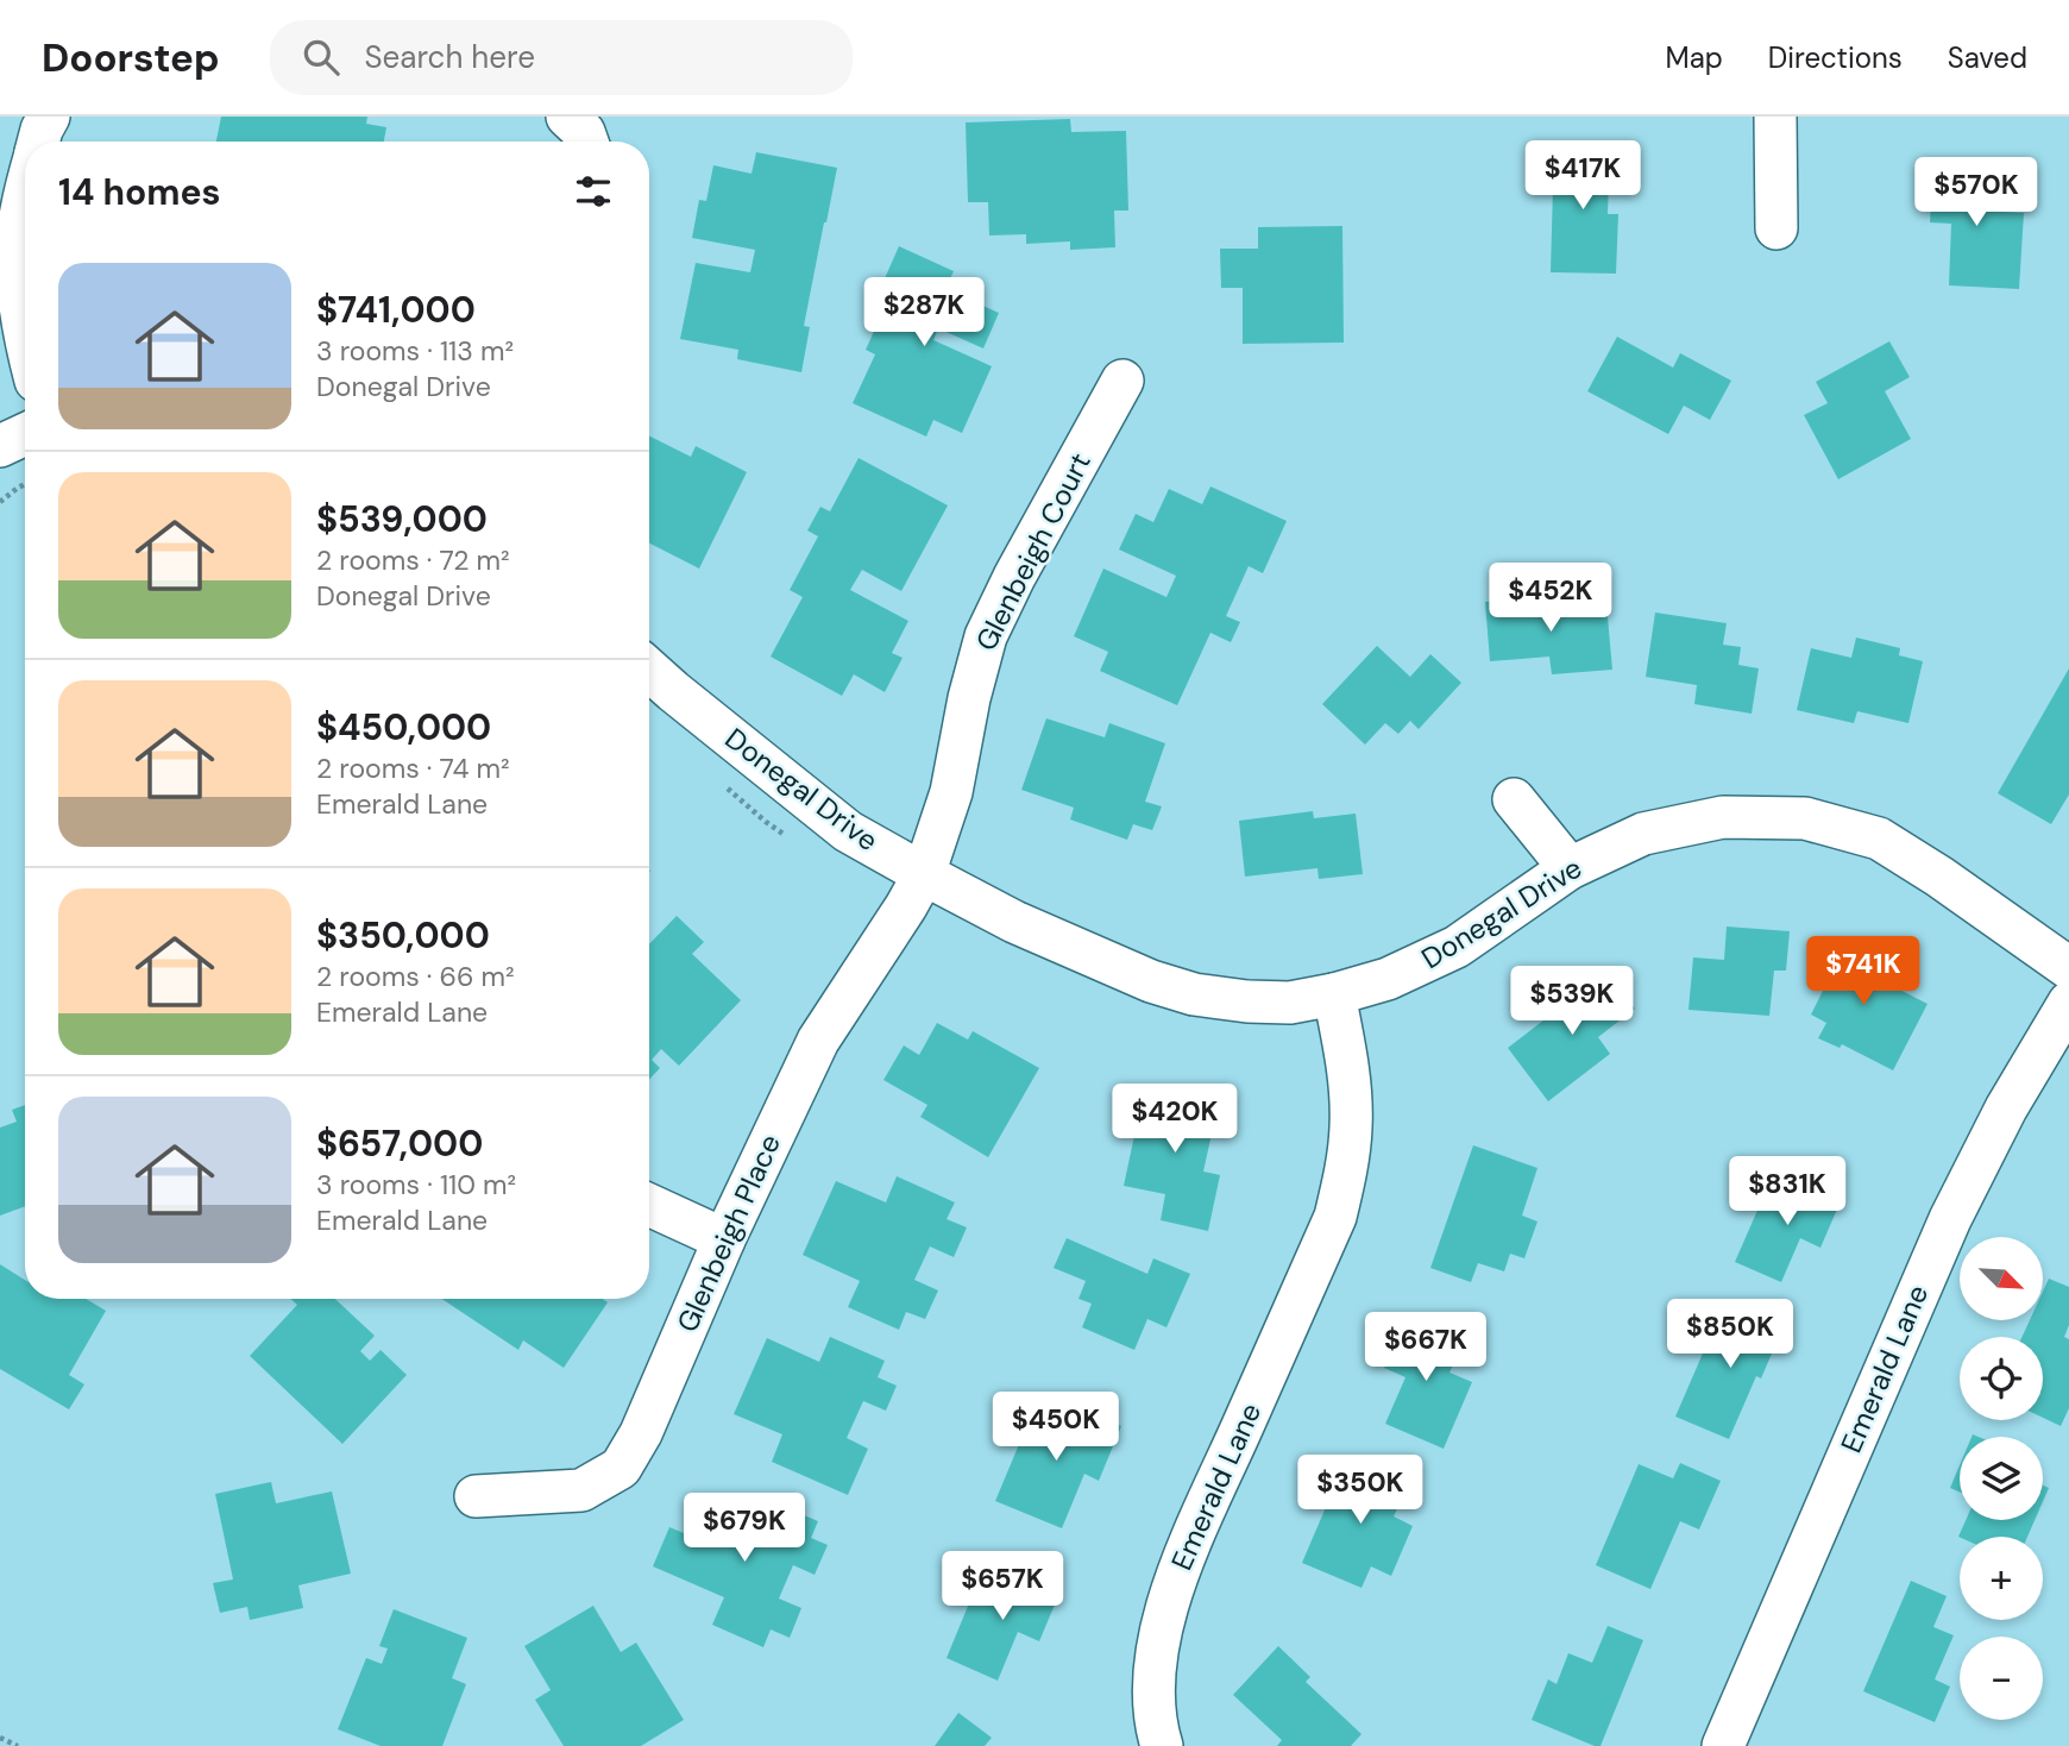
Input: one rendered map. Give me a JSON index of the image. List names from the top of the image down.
{
  "streets": {
    "street": [
      "Glenbeigh Court",
      "Donegal Drive",
      "Glenbeigh Place",
      "Emerald Lane"
    ]
  },
  "crossings": [
    ["Glenbeigh Court", "Donegal Drive"],
    ["Glenbeigh Court", "Glenbeigh Place"],
    ["Donegal Drive", "Glenbeigh Place"],
    ["Donegal Drive", "Emerald Lane"]
  ],
  "north": "bottom right",
  "page": {
    "header": "Doorstep",
    "search": "Search here",
    "nav": ["Map", "Directions", "Saved"],
    "price": [
      "$417K",
      "$570K",
      "$287K",
      "$452K",
      "$741K",
      "$539K",
      "$420K",
      "$831K",
      "$850K",
      "$667K",
      "$450K",
      "$350K",
      "$679K",
      "$657K"
    ],
    "heading": "14 homes",
    "list": [
      {
        "name": "$741,000",
        "note": "3 rooms · 113 m² · Donegal Drive"
      },
      {
        "name": "$539,000",
        "note": "2 rooms · 72 m² · Donegal Drive"
      },
      {
        "name": "$450,000",
        "note": "2 rooms · 74 m² · Emerald Lane"
      },
      {
        "name": "$350,000",
        "note": "2 rooms · 66 m² · Emerald Lane"
      },
      {
        "name": "$657,000",
        "note": "3 rooms · 110 m² · Emerald Lane"
      }
    ],
    "map_buttons": ["+", "−"]
  }
}
